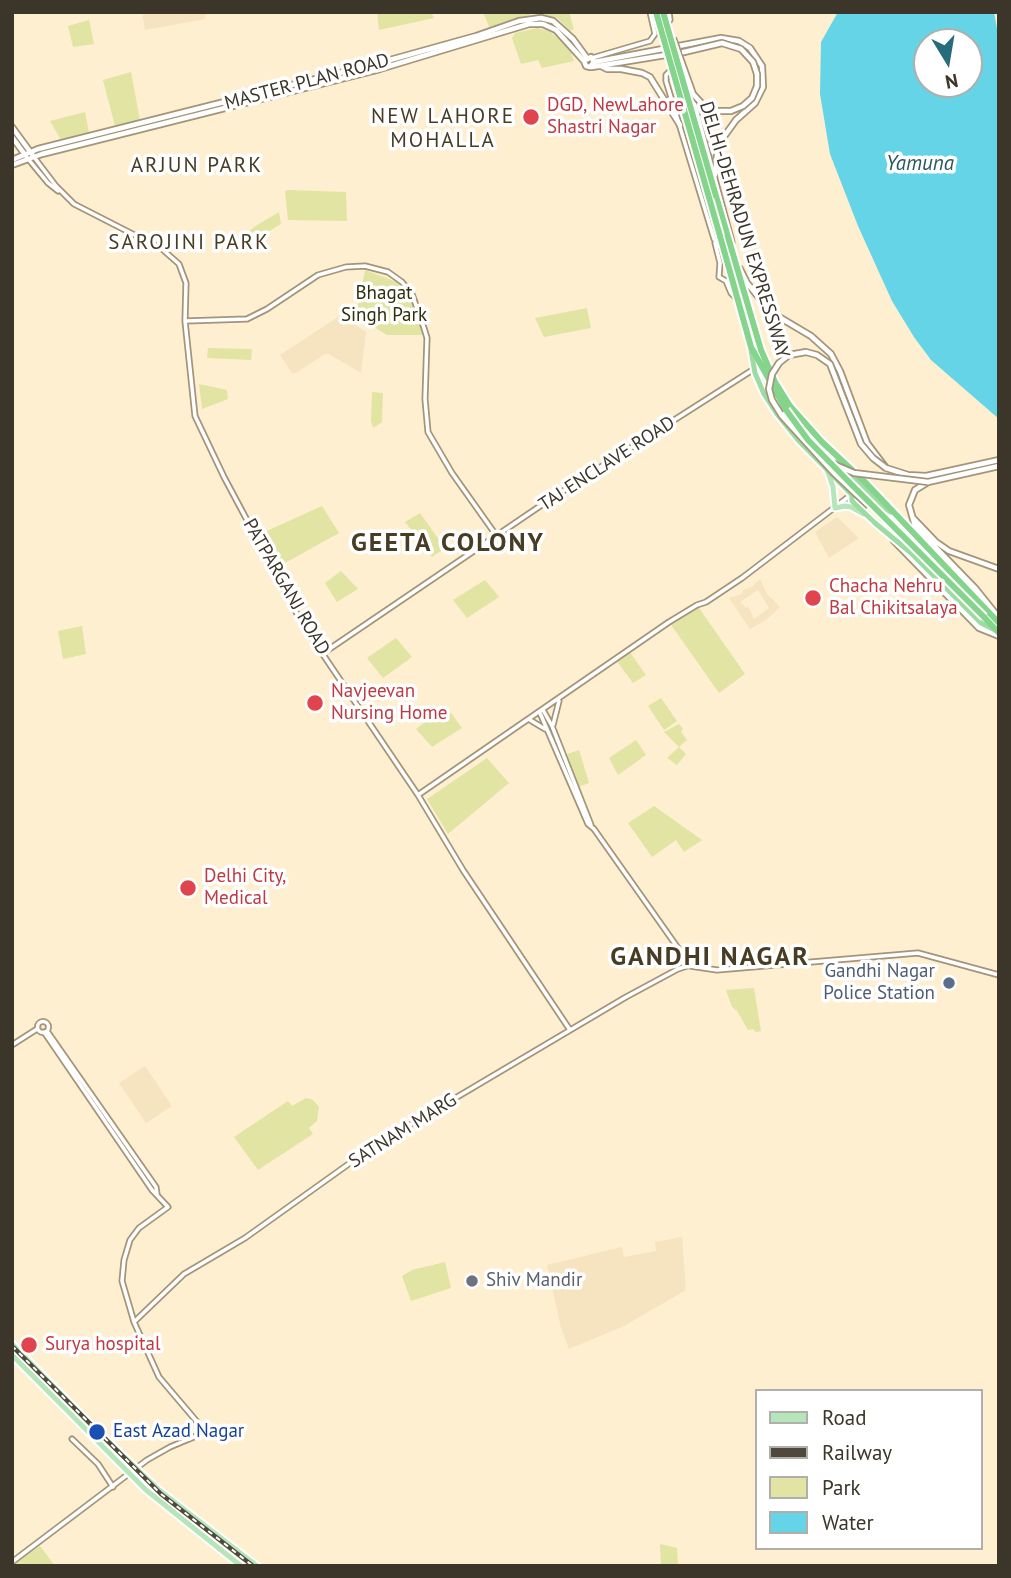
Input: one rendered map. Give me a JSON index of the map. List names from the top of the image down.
{
  "streets": {
    "highway": ["DELHI-DEHRADUN EXPRESSWAY"],
    "main road": ["MASTER PLAN ROAD", "PATPARGANJ ROAD"],
    "street": ["TAJ ENCLAVE ROAD", "SATNAM MARG"]
  },
  "crossings": [
    ["MASTER PLAN ROAD", "PATPARGANJ ROAD"],
    ["TAJ ENCLAVE ROAD", "PATPARGANJ ROAD"],
    ["PATPARGANJ ROAD", "SATNAM MARG"]
  ],
  "districts": [
    "NEW LAHORE MOHALLA",
    "ARJUN PARK",
    "SAROJINI PARK",
    "GEETA COLONY",
    "GANDHI NAGAR"
  ],
  "water": ["Yamuna"],
  "parks": ["Bhagat Singh Park"],
  "places": [
    "DGD, NewLahore Shastri Nagar",
    "Chacha Nehru Bal Chikitsalaya",
    "Navjeevan Nursing Home",
    "Delhi City, Medical",
    "Gandhi Nagar Police Station",
    "Shiv Mandir",
    "Surya hospital",
    "East Azad Nagar"
  ],
  "legend": [
    "Road",
    "Railway",
    "Park",
    "Water"
  ],
  "north": "bottom"
}
